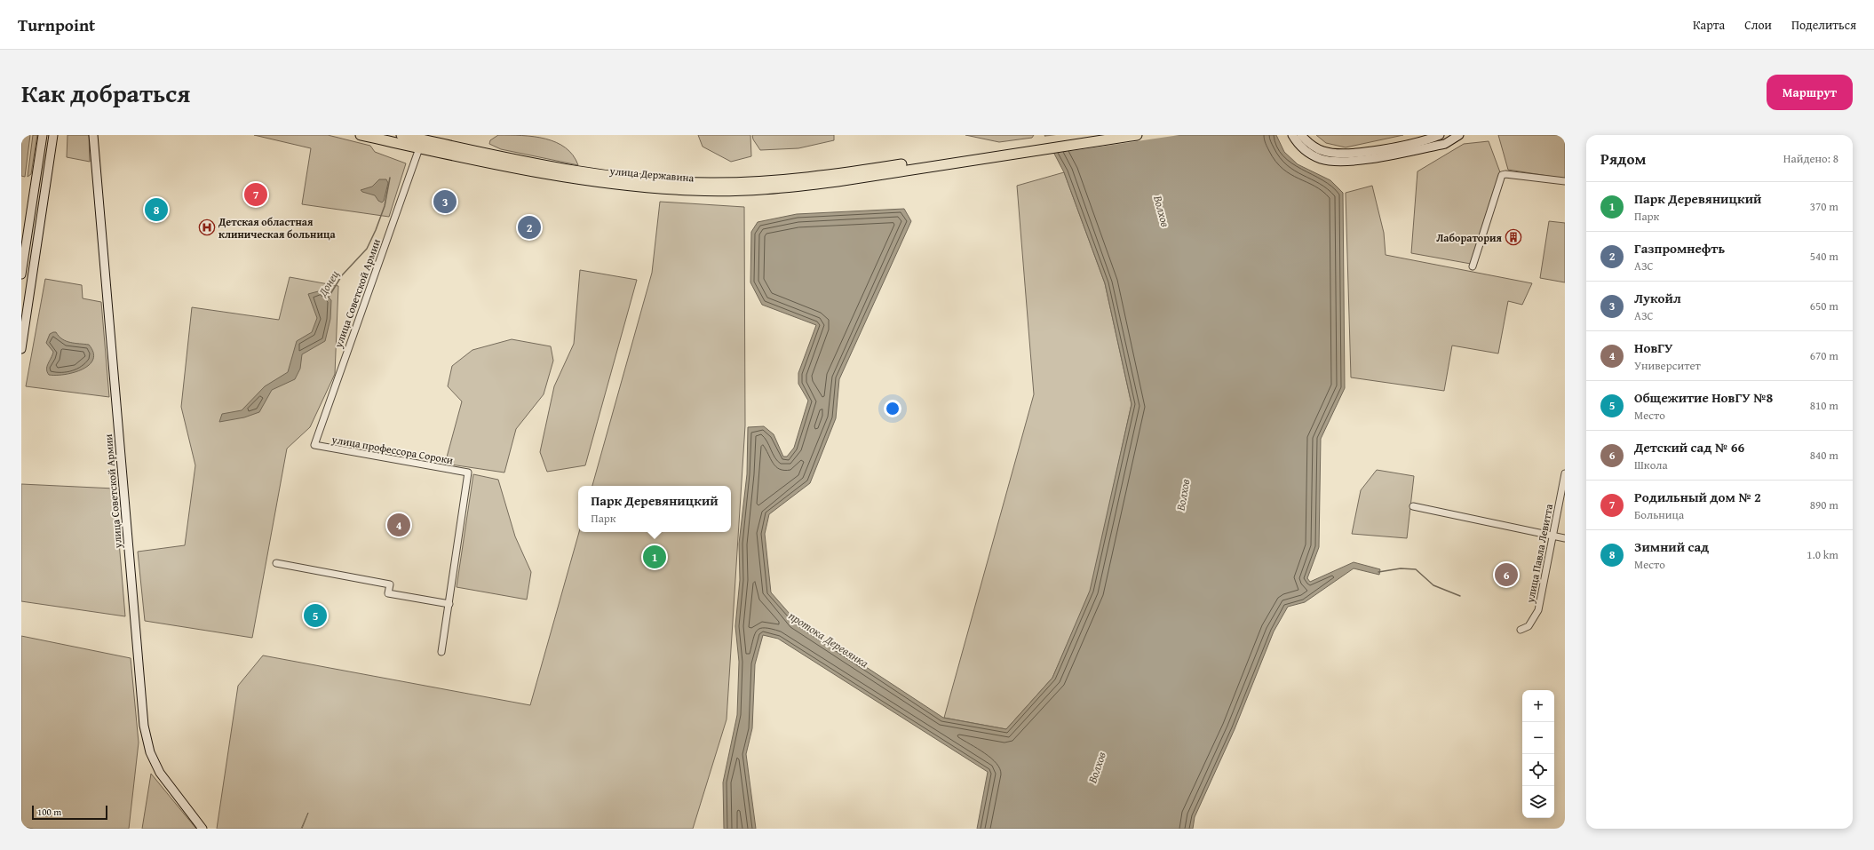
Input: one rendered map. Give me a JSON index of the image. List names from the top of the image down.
{
  "streets": {
    "main road": ["улица Державина", "улица Советской Армии"],
    "street": ["улица профессора Сороки", "улица Павла Левитта"]
  },
  "crossings": [
    ["улица Державина", "улица Советской Армии"],
    ["улица Советской Армии", "улица профессора Сороки"]
  ],
  "water": ["Волхов", "Донец", "протока Деревянка"],
  "places": {
    "hospital": ["Детская областная клиническая больница"],
    "building": ["Лаборатория"]
  },
  "scale_bar": "100 m",
  "page": {
    "header": "Turnpoint",
    "nav": ["Карта", "Слои", "Поделиться"],
    "title": "Как добраться",
    "buttons": "Маршрут",
    "heading": ["Рядом", "Найдено: 8"],
    "pins": [
      "7",
      "3",
      "8",
      "2",
      "4",
      "1",
      "6",
      "5"
    ],
    "list": [
      {
        "mark": "1",
        "name": "Парк Деревяницкий",
        "note": "Парк",
        "value": "370 m"
      },
      {
        "mark": "2",
        "name": "Газпромнефть",
        "note": "АЗС",
        "value": "540 m"
      },
      {
        "mark": "3",
        "name": "Лукойл",
        "note": "АЗС",
        "value": "650 m"
      },
      {
        "mark": "4",
        "name": "НовГУ",
        "note": "Университет",
        "value": "670 m"
      },
      {
        "mark": "5",
        "name": "Общежитие НовГУ №8",
        "note": "Место",
        "value": "810 m"
      },
      {
        "mark": "6",
        "name": "Детский сад № 66",
        "note": "Школа",
        "value": "840 m"
      },
      {
        "mark": "7",
        "name": "Родильный дом № 2",
        "note": "Больница",
        "value": "890 m"
      },
      {
        "mark": "8",
        "name": "Зимний сад",
        "note": "Место",
        "value": "1.0 km"
      }
    ],
    "popup": ["Парк Деревяницкий", "Парк"],
    "map_buttons": ["+", "−"],
    "scale": "100 m"
  }
}
